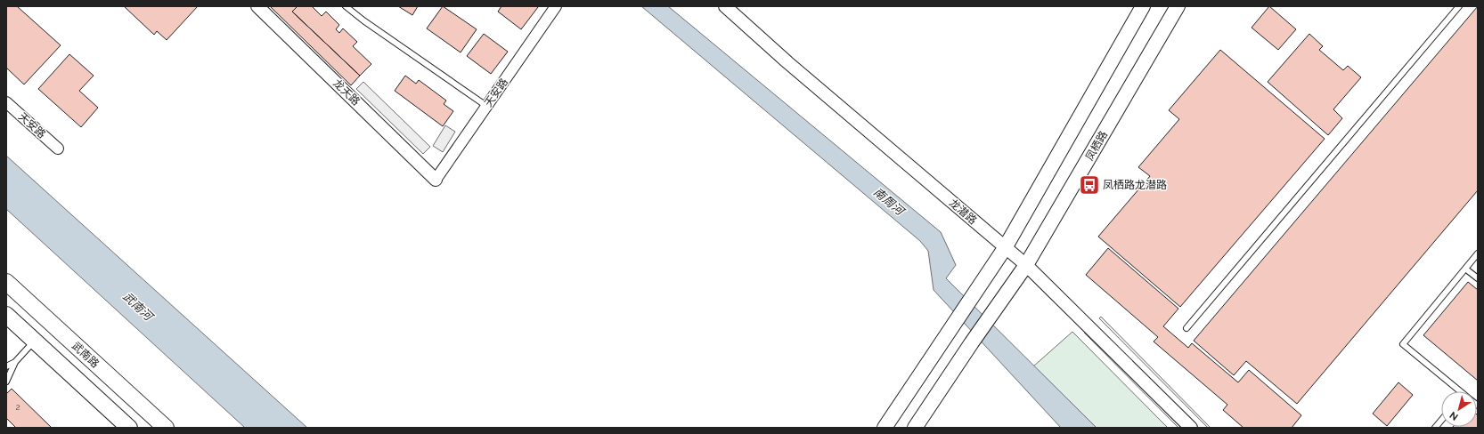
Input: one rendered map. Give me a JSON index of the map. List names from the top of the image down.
{
  "streets": {
    "main road": ["凤栖路", "武南路"],
    "street": ["龙天路", "天安路", "龙潜路"]
  },
  "crossings": [
    ["龙天路", "天安路"],
    ["凤栖路", "龙潜路"]
  ],
  "water": ["南周河", "武南河"],
  "places": {
    "bus stop": ["凤栖路龙潜路"]
  },
  "house_numbers": ["2"],
  "north": "bottom left"
}
